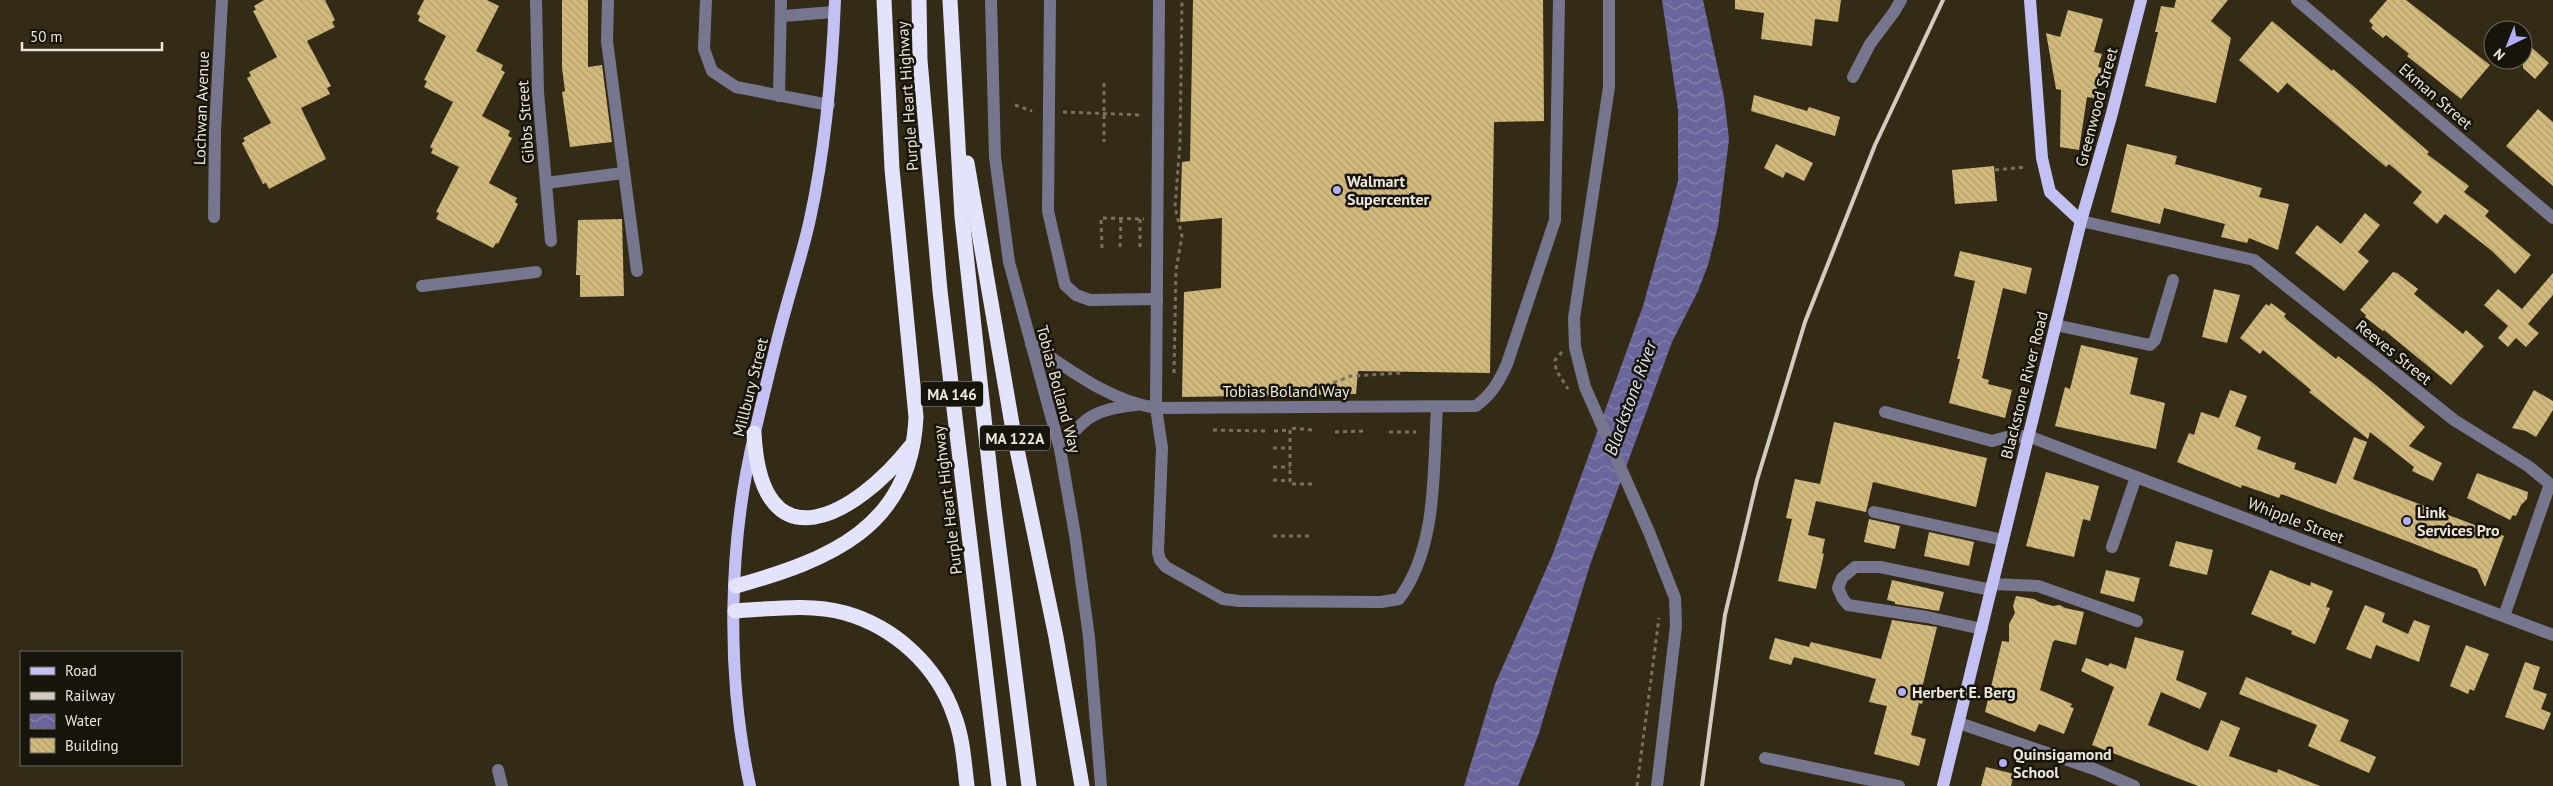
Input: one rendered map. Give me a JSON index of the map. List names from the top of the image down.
{
  "streets": {
    "highway": ["Purple Heart Highway", "MA 146", "MA 122A"],
    "main road": ["Greenwood Street", "Blackstone River Road", "Millbury Street"],
    "street": [
      "Ekman Street",
      "Lochwan Avenue",
      "Gibbs Street",
      "Reeves Street",
      "Tobias Bolland Way",
      "Tobias Boland Way",
      "Whipple Street"
    ]
  },
  "crossings": [
    ["Greenwood Street", "Reeves Street"],
    ["Greenwood Street", "Blackstone River Road"],
    ["Reeves Street", "Blackstone River Road"],
    ["Reeves Street", "Whipple Street"],
    ["Blackstone River Road", "Whipple Street"],
    ["Tobias Bolland Way", "Tobias Boland Way"],
    ["MA 146", "MA 122A"]
  ],
  "water": ["Blackstone River"],
  "places": [
    "Walmart Supercenter",
    "Link Services Pro",
    "Herbert E. Berg",
    "Quinsigamond School"
  ],
  "legend": [
    "Road",
    "Railway",
    "Water",
    "Building"
  ],
  "scale_bar": "50 m",
  "north": "bottom left"
}
